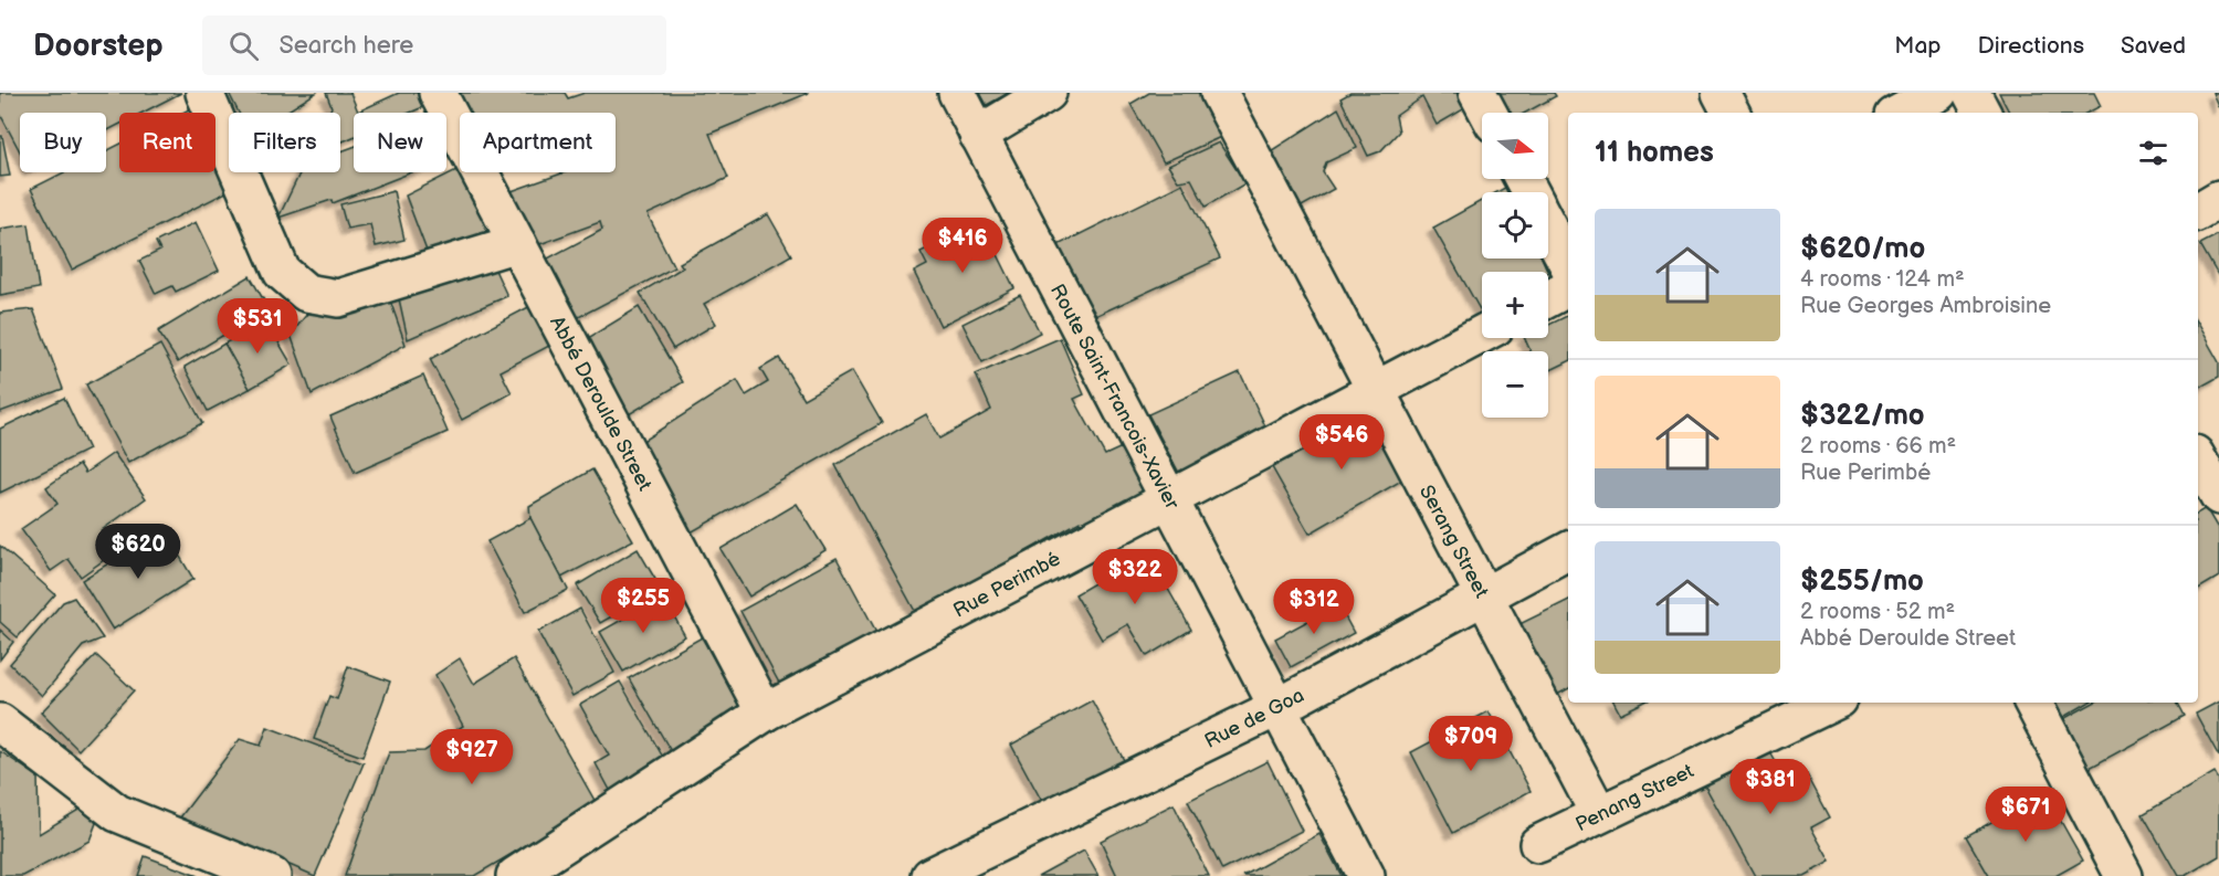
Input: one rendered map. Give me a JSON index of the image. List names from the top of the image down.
{
  "streets": {
    "street": [
      "Route Saint-Francois-Xavier",
      "Abbé Deroulde Street",
      "Serang Street",
      "Rue Perimbé",
      "Rue de Goa",
      "Penang Street"
    ]
  },
  "crossings": [
    ["Route Saint-Francois-Xavier", "Rue Perimbé"],
    ["Route Saint-Francois-Xavier", "Rue de Goa"],
    ["Abbé Deroulde Street", "Rue Perimbé"],
    ["Serang Street", "Rue Perimbé"],
    ["Serang Street", "Rue de Goa"],
    ["Serang Street", "Penang Street"]
  ],
  "north": "right",
  "page": {
    "header": "Doorstep",
    "search": "Search here",
    "nav": ["Map", "Directions", "Saved"],
    "map_buttons": ["+", "−"],
    "chip": [
      "Buy",
      "Rent",
      "Filters",
      "New",
      "Apartment"
    ],
    "heading": "11 homes",
    "list": [
      {
        "name": "$620/mo",
        "note": "4 rooms · 124 m² · Rue Georges Ambroisine"
      },
      {
        "name": "$322/mo",
        "note": "2 rooms · 66 m² · Rue Perimbé"
      },
      {
        "name": "$255/mo",
        "note": "2 rooms · 52 m² · Abbé Deroulde Street"
      }
    ],
    "price": [
      "$416",
      "$531",
      "$546",
      "$620",
      "$322",
      "$255",
      "$312",
      "$709",
      "$927",
      "$381",
      "$671"
    ]
  }
}
